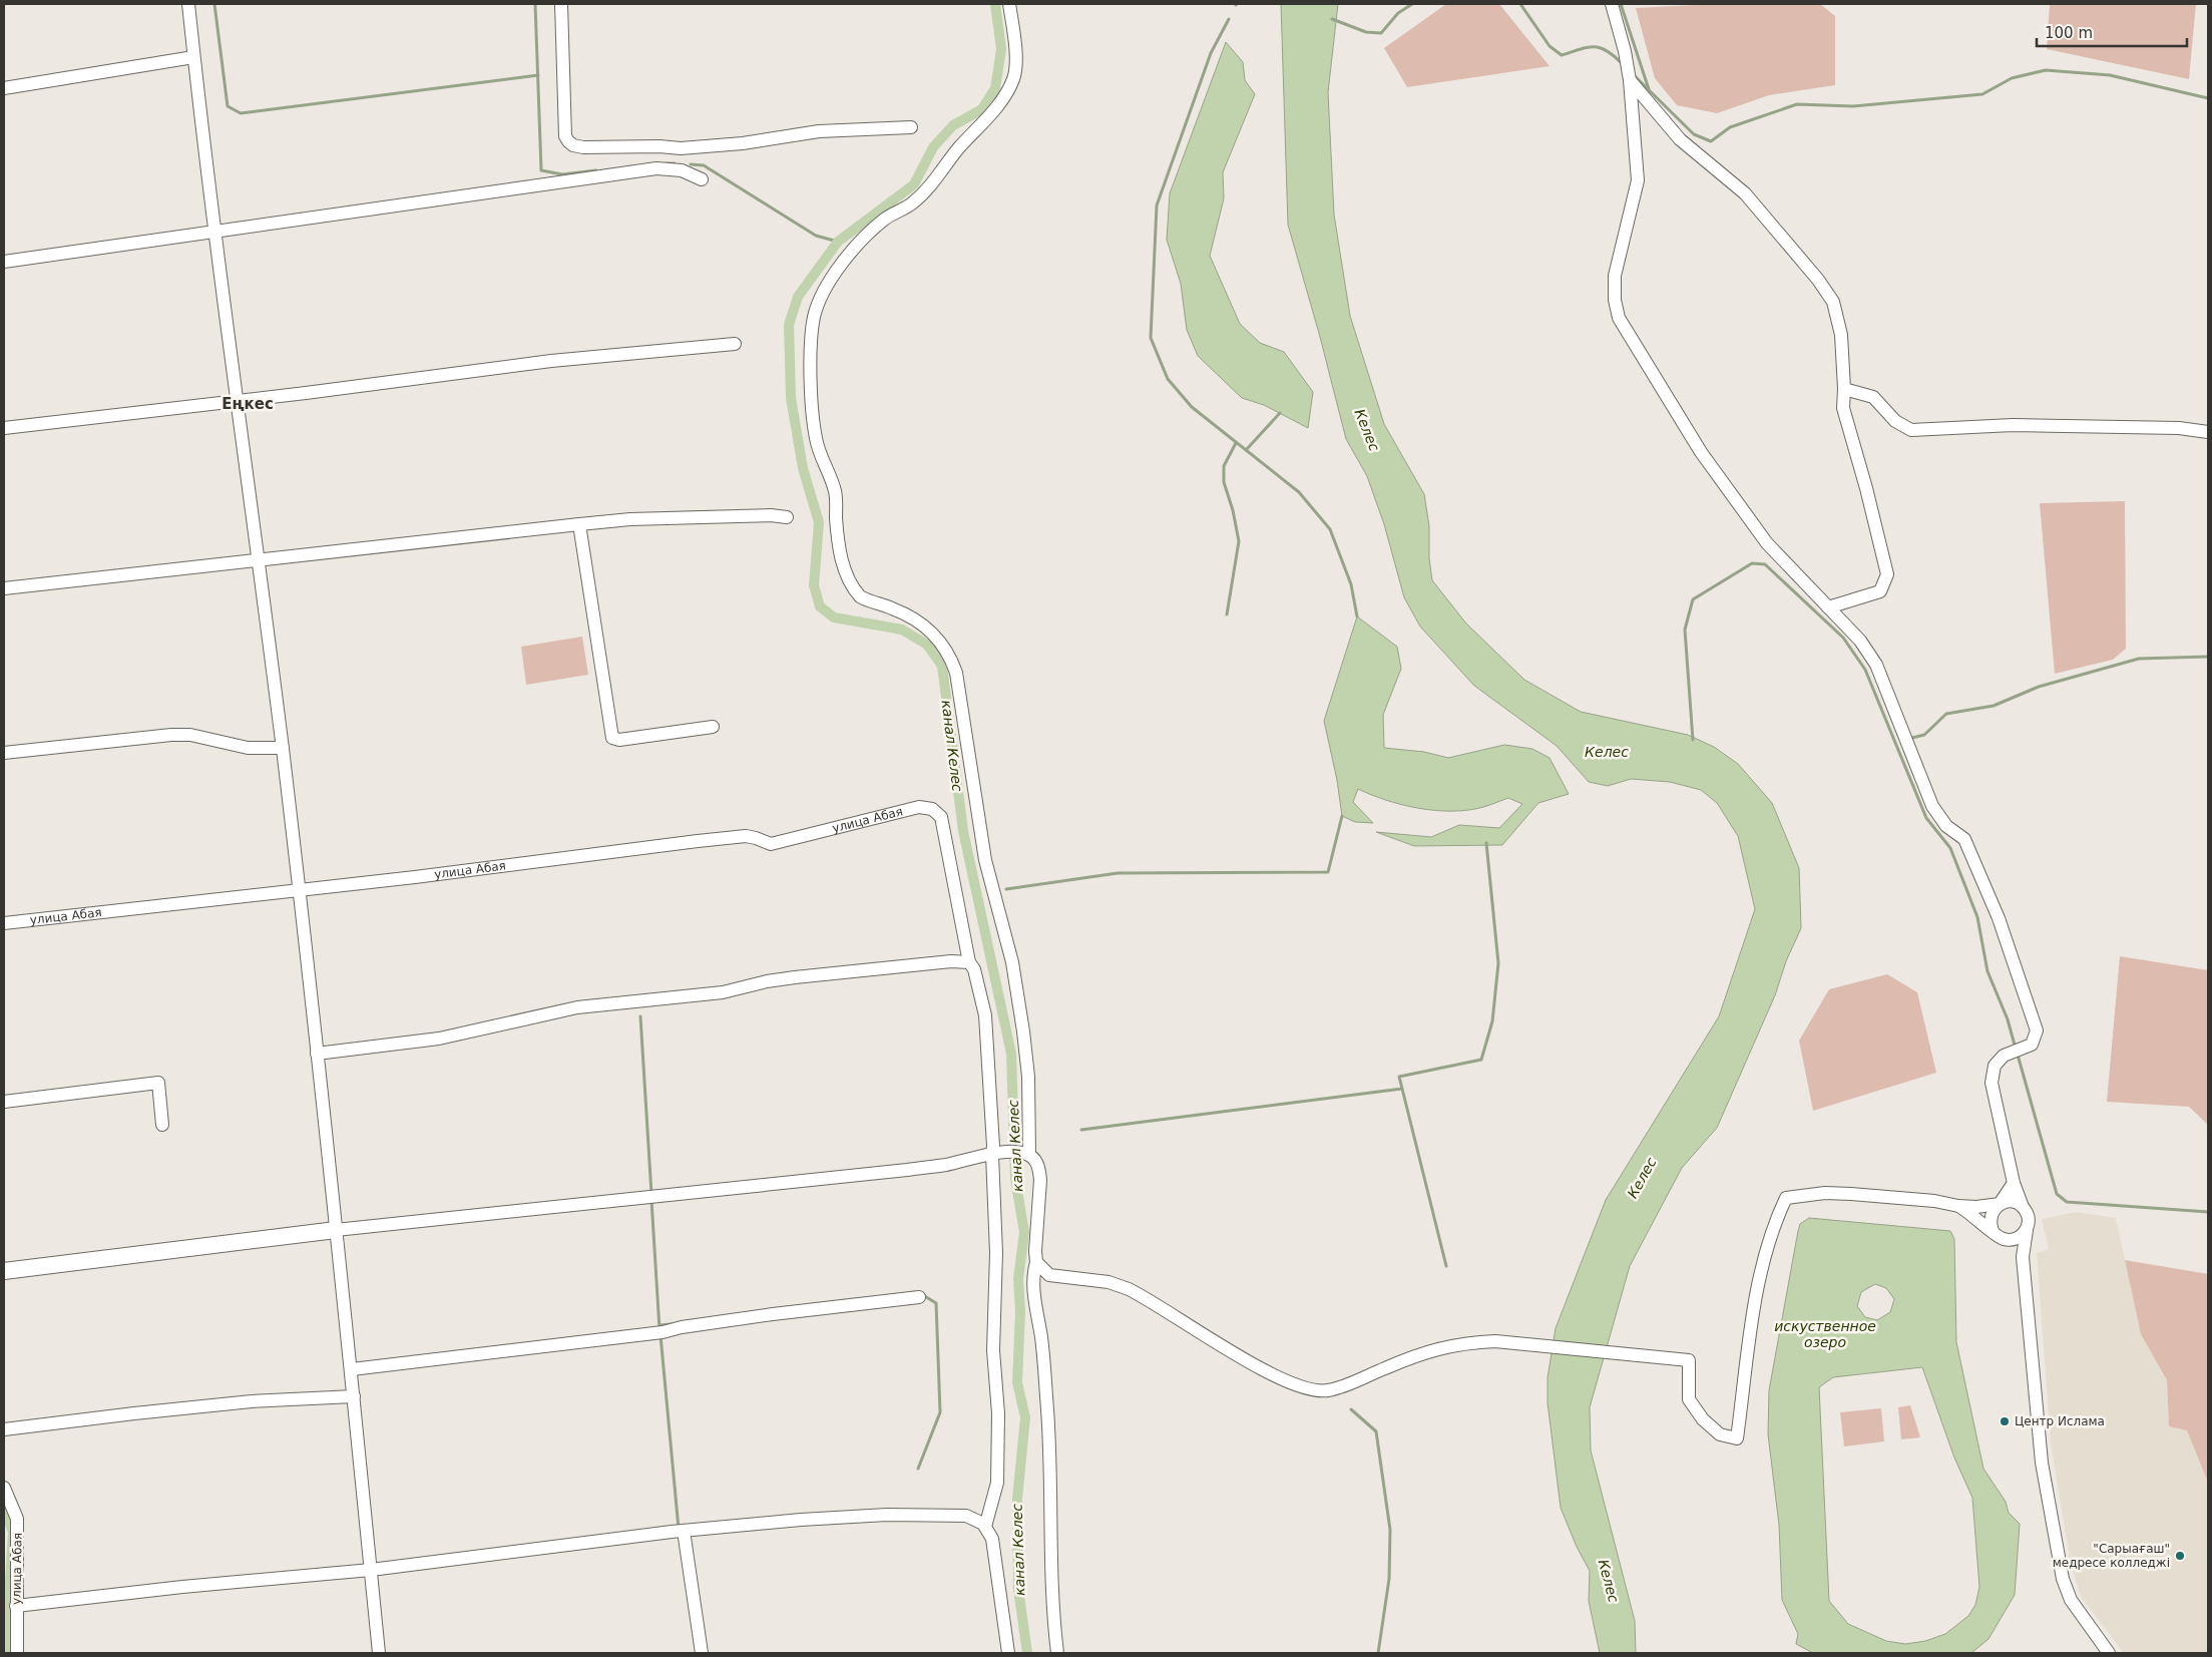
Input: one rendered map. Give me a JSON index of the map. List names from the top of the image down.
{
  "streets": {
    "street": ["улица Абая"]
  },
  "districts": ["Еңкес"],
  "water": ["Келес", "канал Келес", "искуственное озеро"],
  "places": ["Центр Ислама", "\"Сарыағаш\" медресе колледжі"],
  "scale_bar": "100 m"
}
